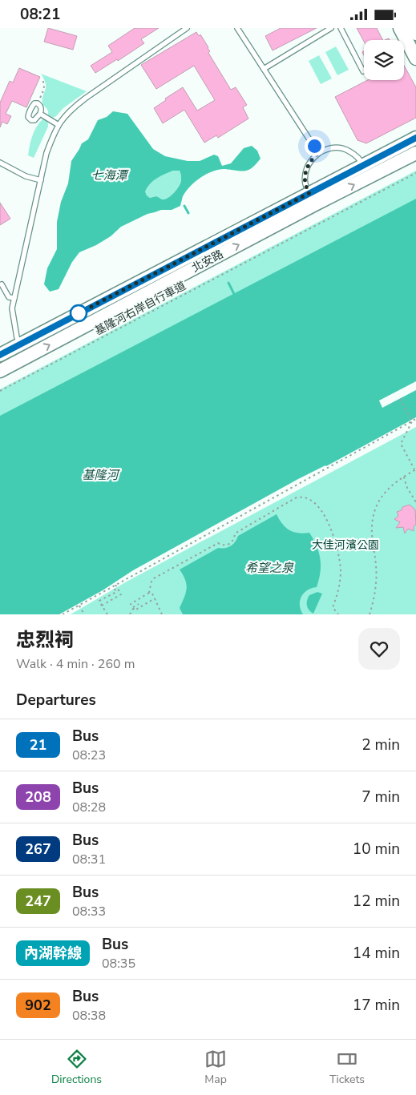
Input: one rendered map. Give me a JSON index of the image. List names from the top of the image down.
{
  "streets": {
    "main road": ["北安路"],
    "path": ["基隆河右岸自行車道"]
  },
  "water": ["七海潭", "基隆河", "希望之泉"],
  "parks": ["大佳河濱公園"],
  "lines": ["bus line 21"],
  "page": {
    "status": "08:21",
    "heading": [
      ["忠烈祠", "Walk · 4 min · 260 m"],
      "Departures"
    ],
    "list": [
      {
        "mark": "21",
        "name": "Bus",
        "note": "08:23",
        "value": "2 min"
      },
      {
        "mark": "208",
        "name": "Bus",
        "note": "08:28",
        "value": "7 min"
      },
      {
        "mark": "267",
        "name": "Bus",
        "note": "08:31",
        "value": "10 min"
      },
      {
        "mark": "247",
        "name": "Bus",
        "note": "08:33",
        "value": "12 min"
      },
      {
        "mark": "內湖幹線",
        "name": "Bus",
        "note": "08:35",
        "value": "14 min"
      },
      {
        "mark": "902",
        "name": "Bus",
        "note": "08:38",
        "value": "17 min"
      }
    ],
    "tabs": ["Directions", "Map", "Tickets"]
  }
}
